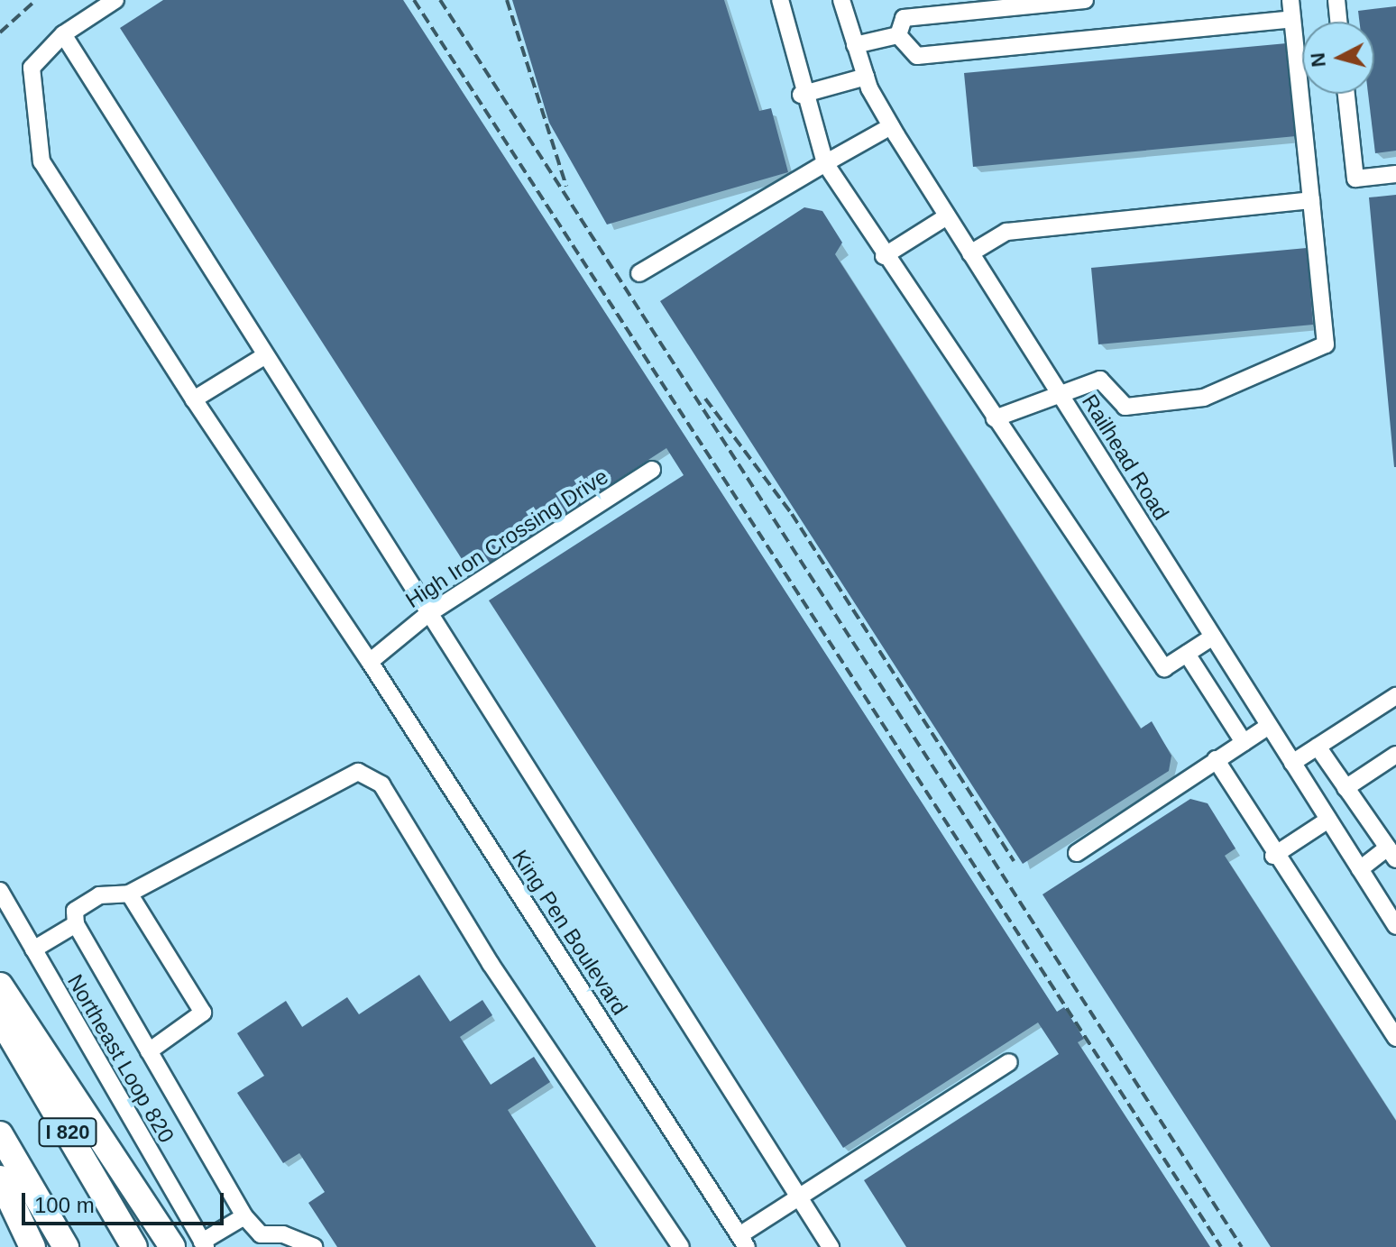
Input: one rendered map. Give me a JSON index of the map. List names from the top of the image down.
{
  "streets": {
    "highway": ["I 820"],
    "street": [
      "Railhead Road",
      "High Iron Crossing Drive",
      "King Pen Boulevard",
      "Northeast Loop 820"
    ]
  },
  "crossings": [
    ["High Iron Crossing Drive", "King Pen Boulevard"]
  ],
  "scale_bar": "100 m",
  "north": "left"
}
